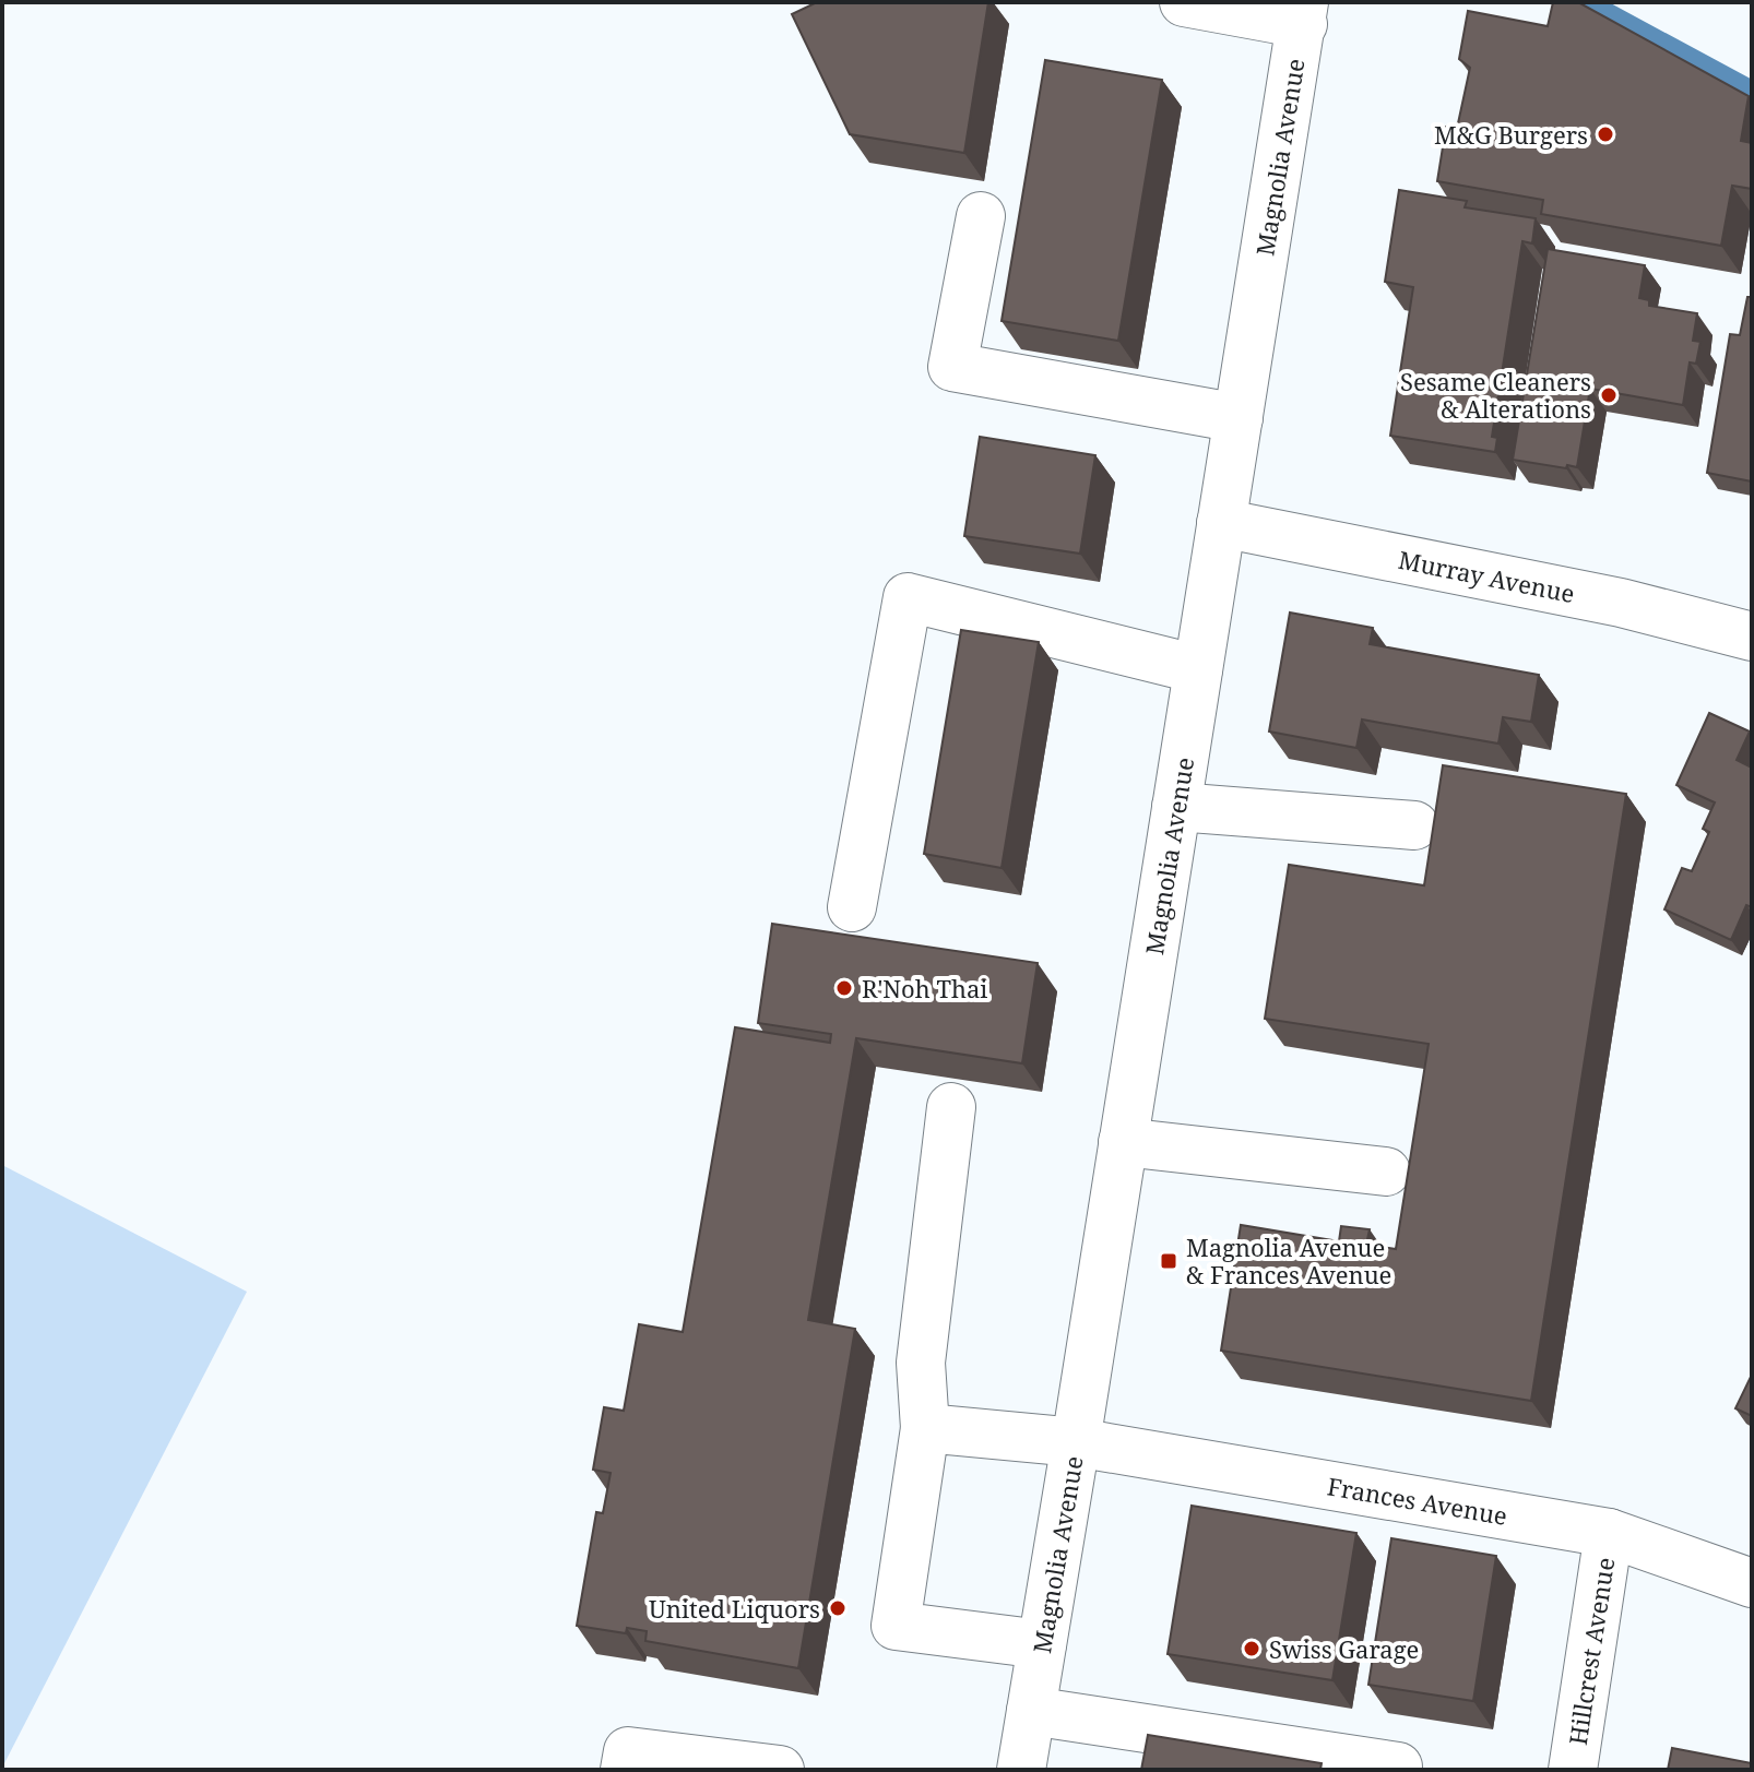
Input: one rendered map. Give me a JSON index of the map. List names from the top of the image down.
{
  "streets": {
    "main road": [
      "Magnolia Avenue",
      "Murray Avenue",
      "Frances Avenue",
      "Hillcrest Avenue"
    ]
  },
  "crossings": [
    ["Magnolia Avenue", "Murray Avenue"],
    ["Magnolia Avenue", "Frances Avenue"],
    ["Frances Avenue", "Hillcrest Avenue"]
  ],
  "places": {
    "other": [
      "M&G Burgers",
      "Sesame Cleaners & Alterations",
      "R'Noh Thai",
      "United Liquors",
      "Swiss Garage"
    ],
    "transit": ["Magnolia Avenue & Frances Avenue"]
  }
}
